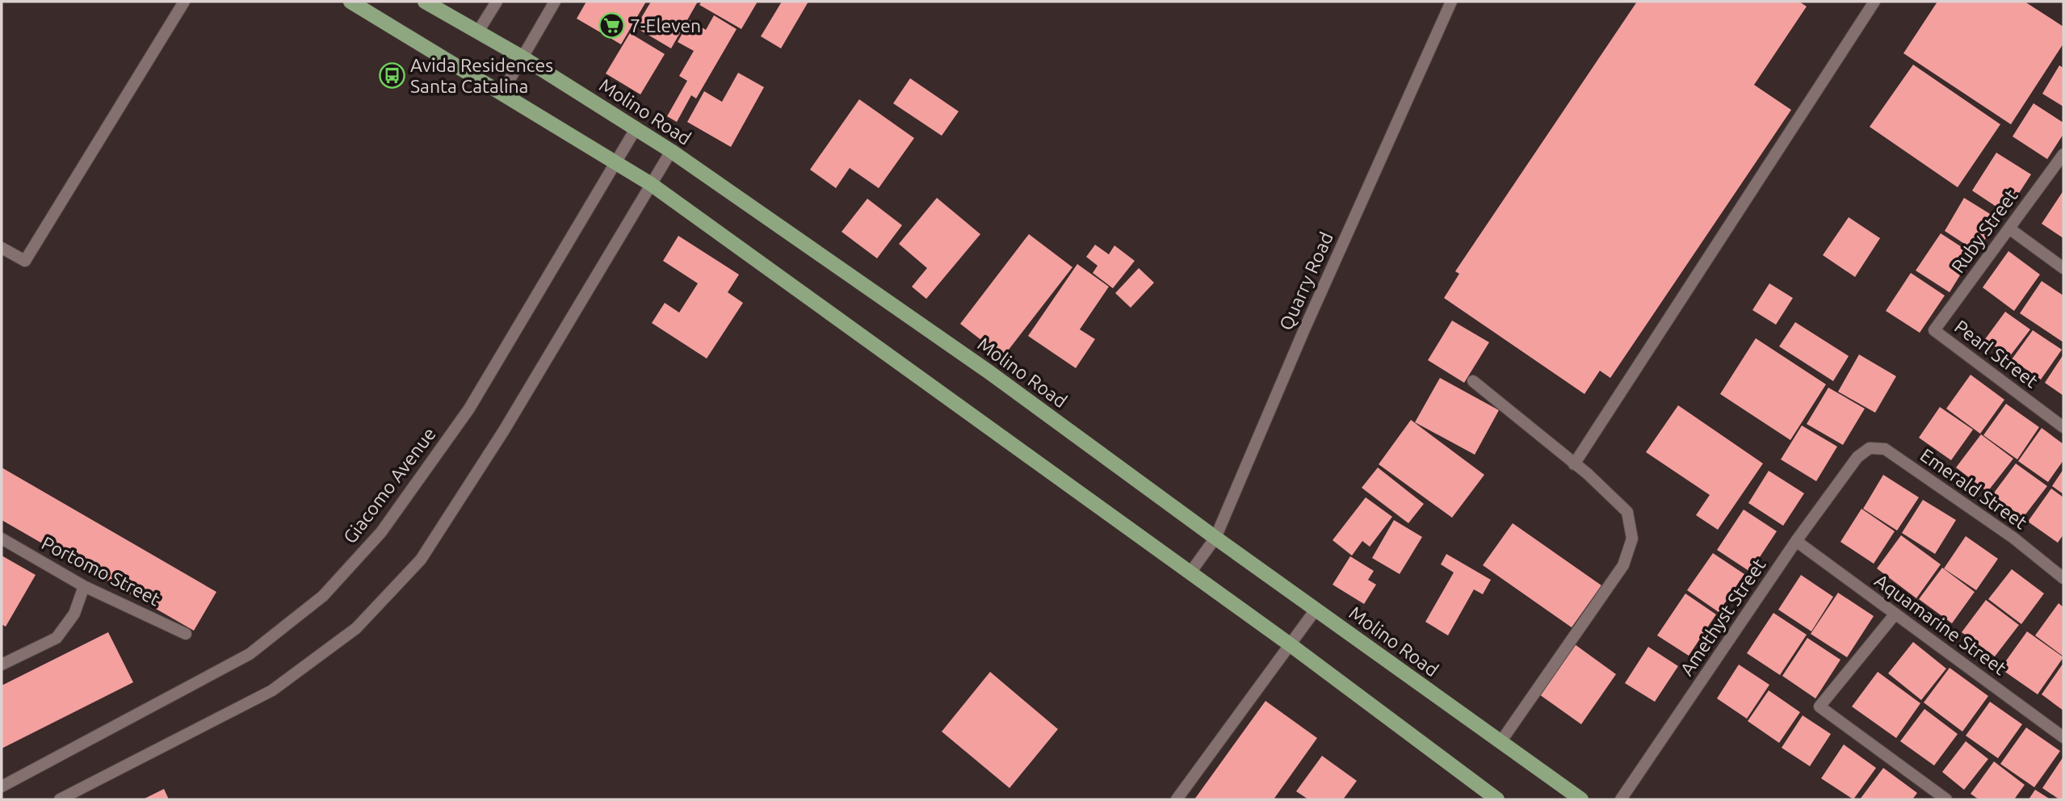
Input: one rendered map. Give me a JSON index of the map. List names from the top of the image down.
{
  "streets": {
    "main road": ["Molino Road"],
    "street": [
      "Ruby Street",
      "Quarry Road",
      "Pearl Street",
      "Giacomo Avenue",
      "Emerald Street",
      "Portomo Street",
      "Amethyst Street",
      "Aquamarine Street"
    ]
  },
  "crossings": [
    ["Molino Road", "Quarry Road"],
    ["Molino Road", "Giacomo Avenue"],
    ["Ruby Street", "Pearl Street"],
    ["Emerald Street", "Amethyst Street"],
    ["Amethyst Street", "Aquamarine Street"]
  ],
  "places": {
    "supermarket": ["7-Eleven"],
    "bus stop": ["Avida Residences Santa Catalina"]
  }
}
